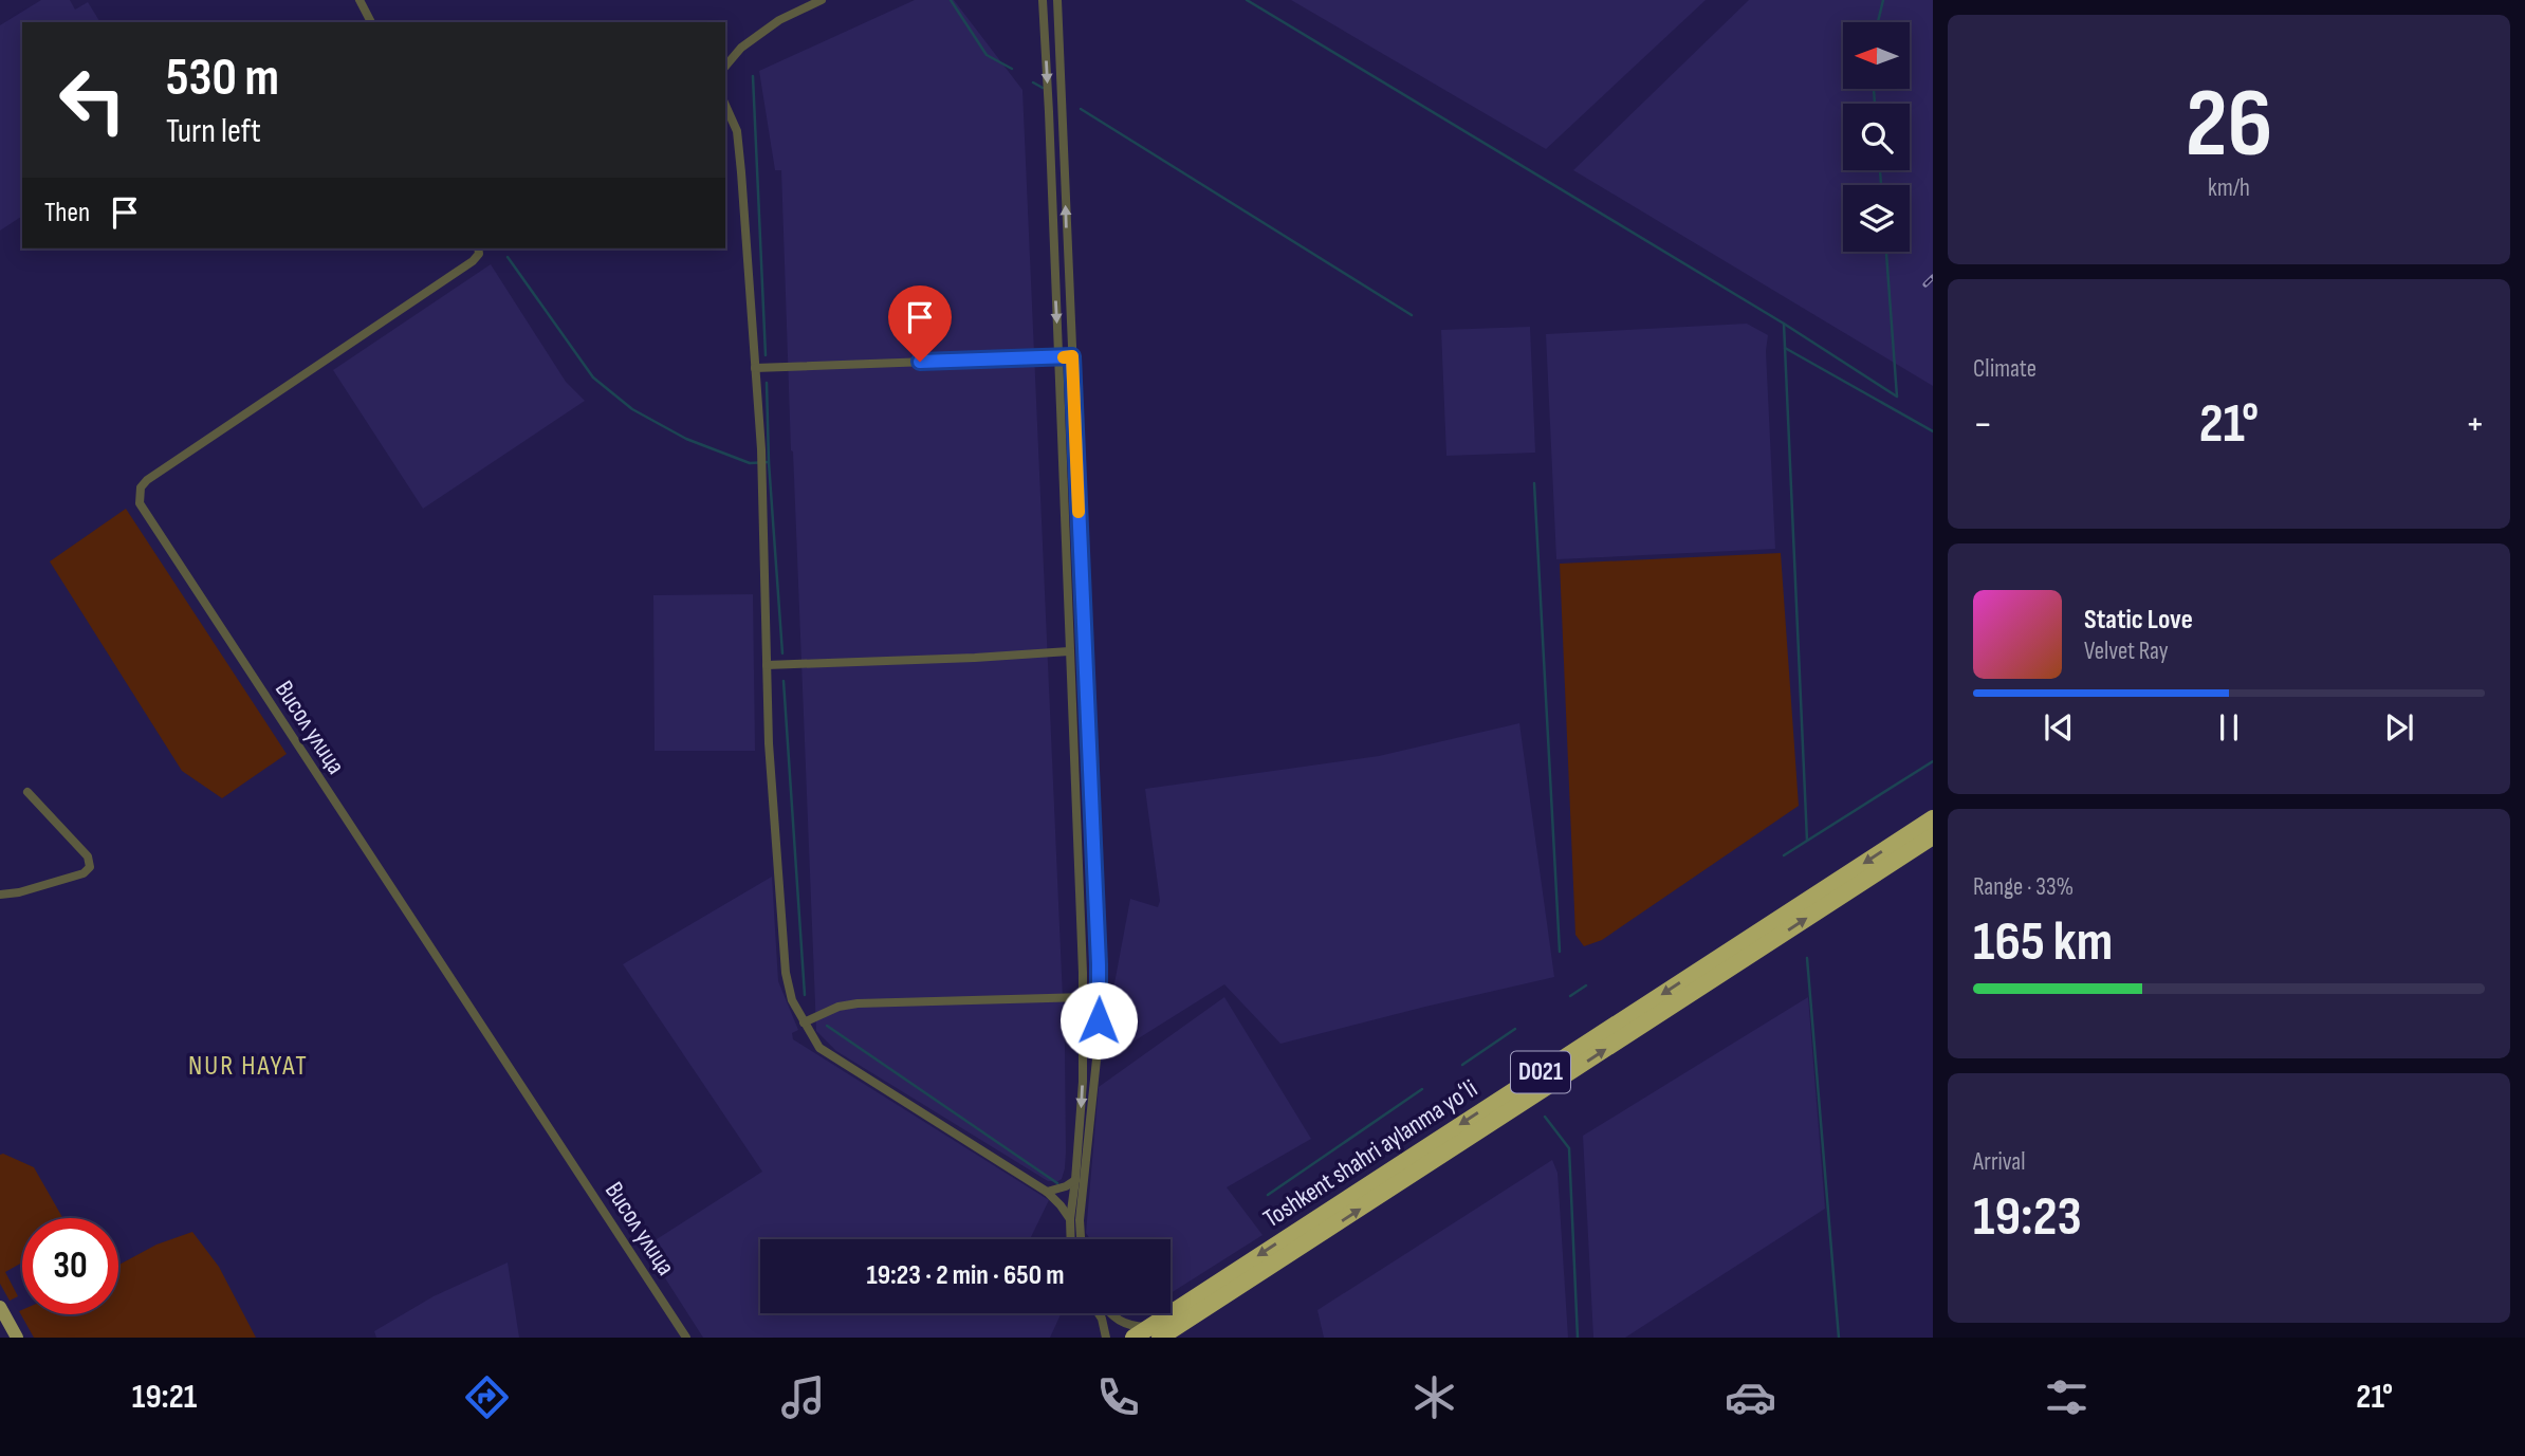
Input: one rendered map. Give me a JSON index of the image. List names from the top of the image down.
{
  "streets": {
    "highway": ["D021", "Toshkent shahri aylanma yoʻli"],
    "street": ["Висол улица"]
  },
  "districts": ["NUR HAYAT"],
  "north": "left",
  "page": {
    "tile": [
      ["26", "km/h"],
      "Climate",
      ["Range · 33%", "165 km"],
      ["Arrival", "19:23"]
    ],
    "turn": ["530 m", "Turn left"],
    "then": "Then",
    "heat": ["−", "21°", "+"],
    "song": ["Static Love", "Velvet Ray"],
    "limit": "30",
    "trip": "19:23 · 2 min · 650 m",
    "tabs": ["19:21", "21°"]
  }
}
